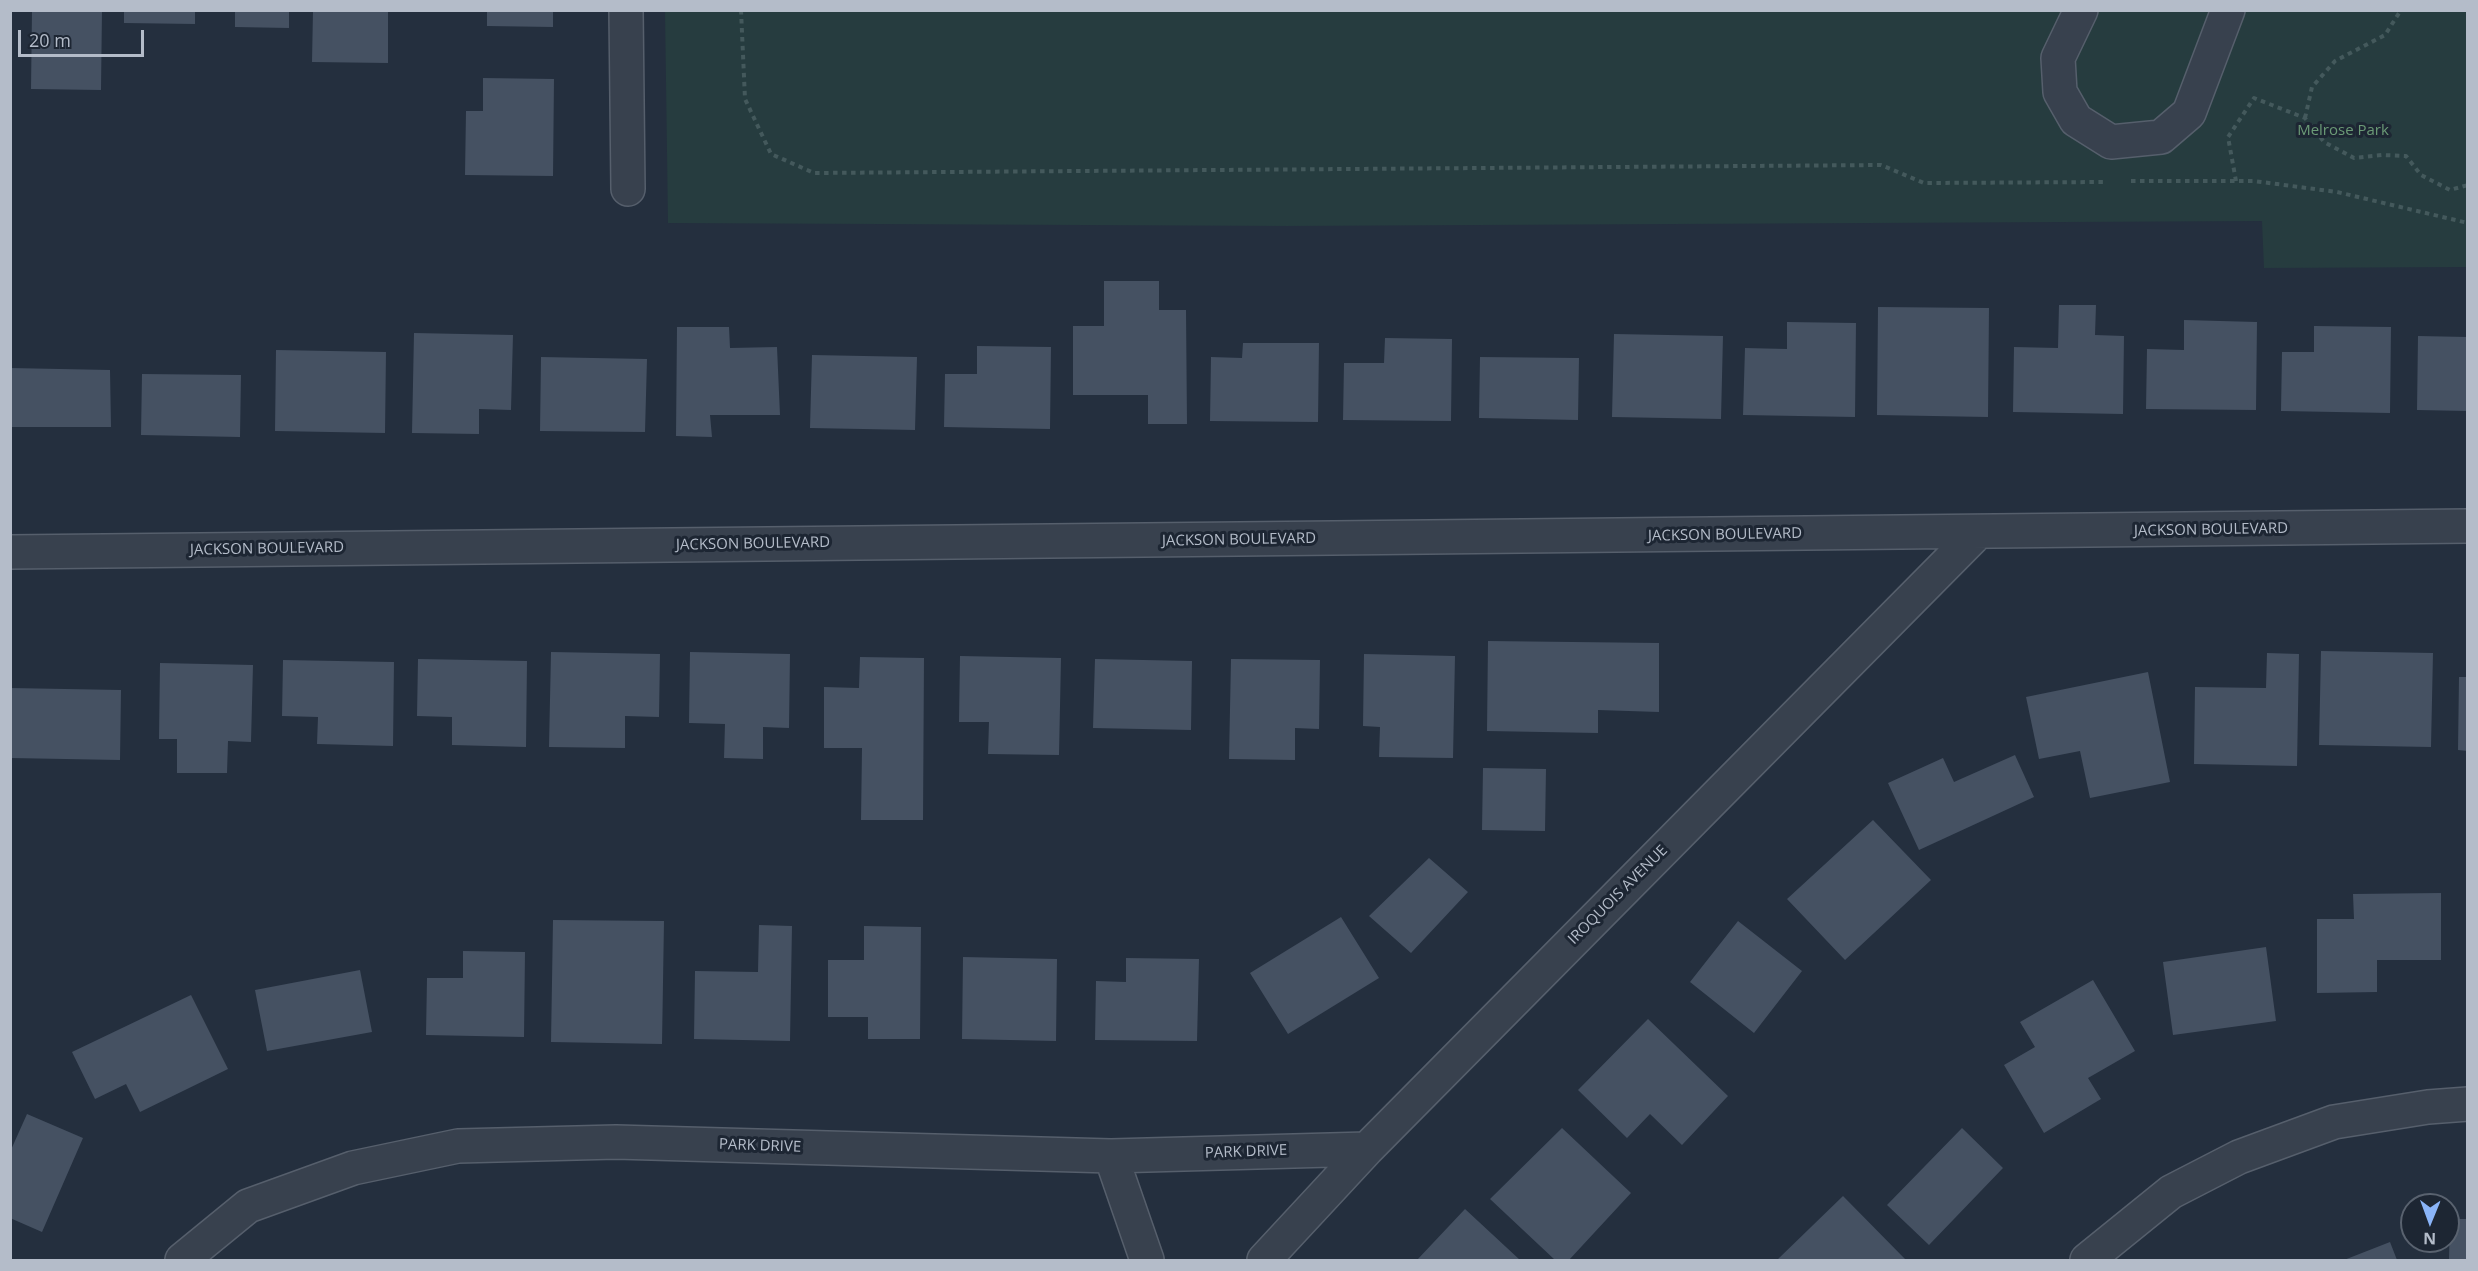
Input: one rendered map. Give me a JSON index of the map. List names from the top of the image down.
{
  "streets": {
    "street": ["JACKSON BOULEVARD", "IROQUOIS AVENUE", "PARK DRIVE"]
  },
  "crossings": [
    ["JACKSON BOULEVARD", "IROQUOIS AVENUE"],
    ["IROQUOIS AVENUE", "PARK DRIVE"]
  ],
  "parks": ["Melrose Park"],
  "scale_bar": "20 m",
  "north": "bottom"
}
